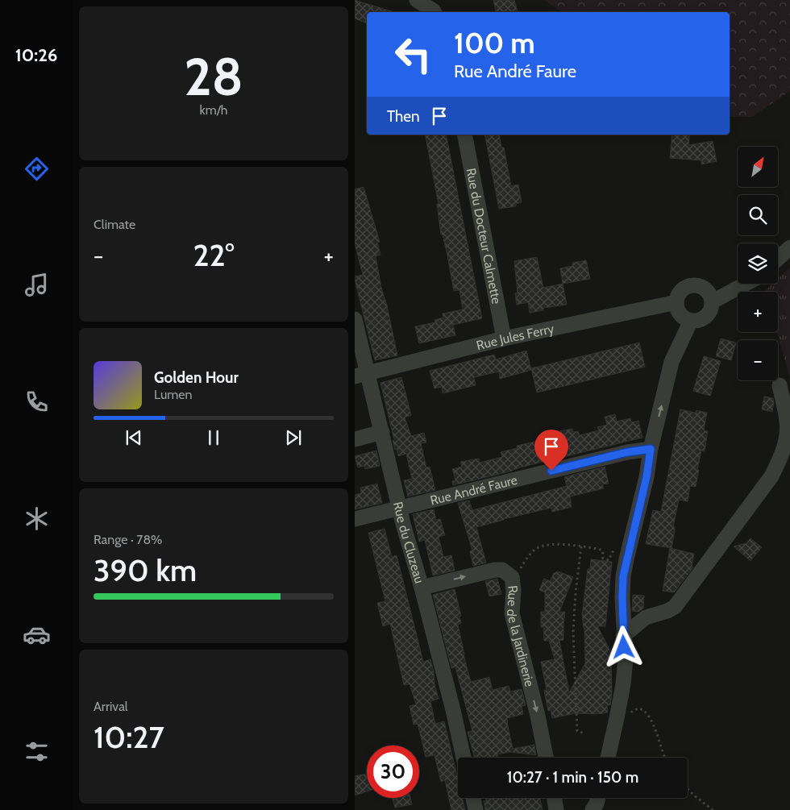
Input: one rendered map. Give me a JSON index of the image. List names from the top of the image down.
{
  "streets": {
    "street": [
      "Rue du Docteur Calmette",
      "Rue Jules Ferry",
      "Rue André Faure",
      "Rue du Cluzeau",
      "Rue de la Jardinerie"
    ]
  },
  "crossings": [
    ["Rue du Docteur Calmette", "Rue Jules Ferry"],
    ["Rue Jules Ferry", "Rue du Cluzeau"],
    ["Rue André Faure", "Rue du Cluzeau"],
    ["Rue du Cluzeau", "Rue de la Jardinerie"]
  ],
  "north": "top right",
  "page": {
    "tabs": "10:26",
    "tile": [
      ["28", "km/h"],
      "Climate",
      ["Range · 78%", "390 km"],
      ["Arrival", "10:27"]
    ],
    "turn": ["100 m", "Rue André Faure"],
    "then": "Then",
    "map_buttons": ["+", "−"],
    "heat": ["−", "22°", "+"],
    "song": ["Golden Hour", "Lumen"],
    "limit": "30",
    "trip": "10:27 · 1 min · 150 m"
  }
}
